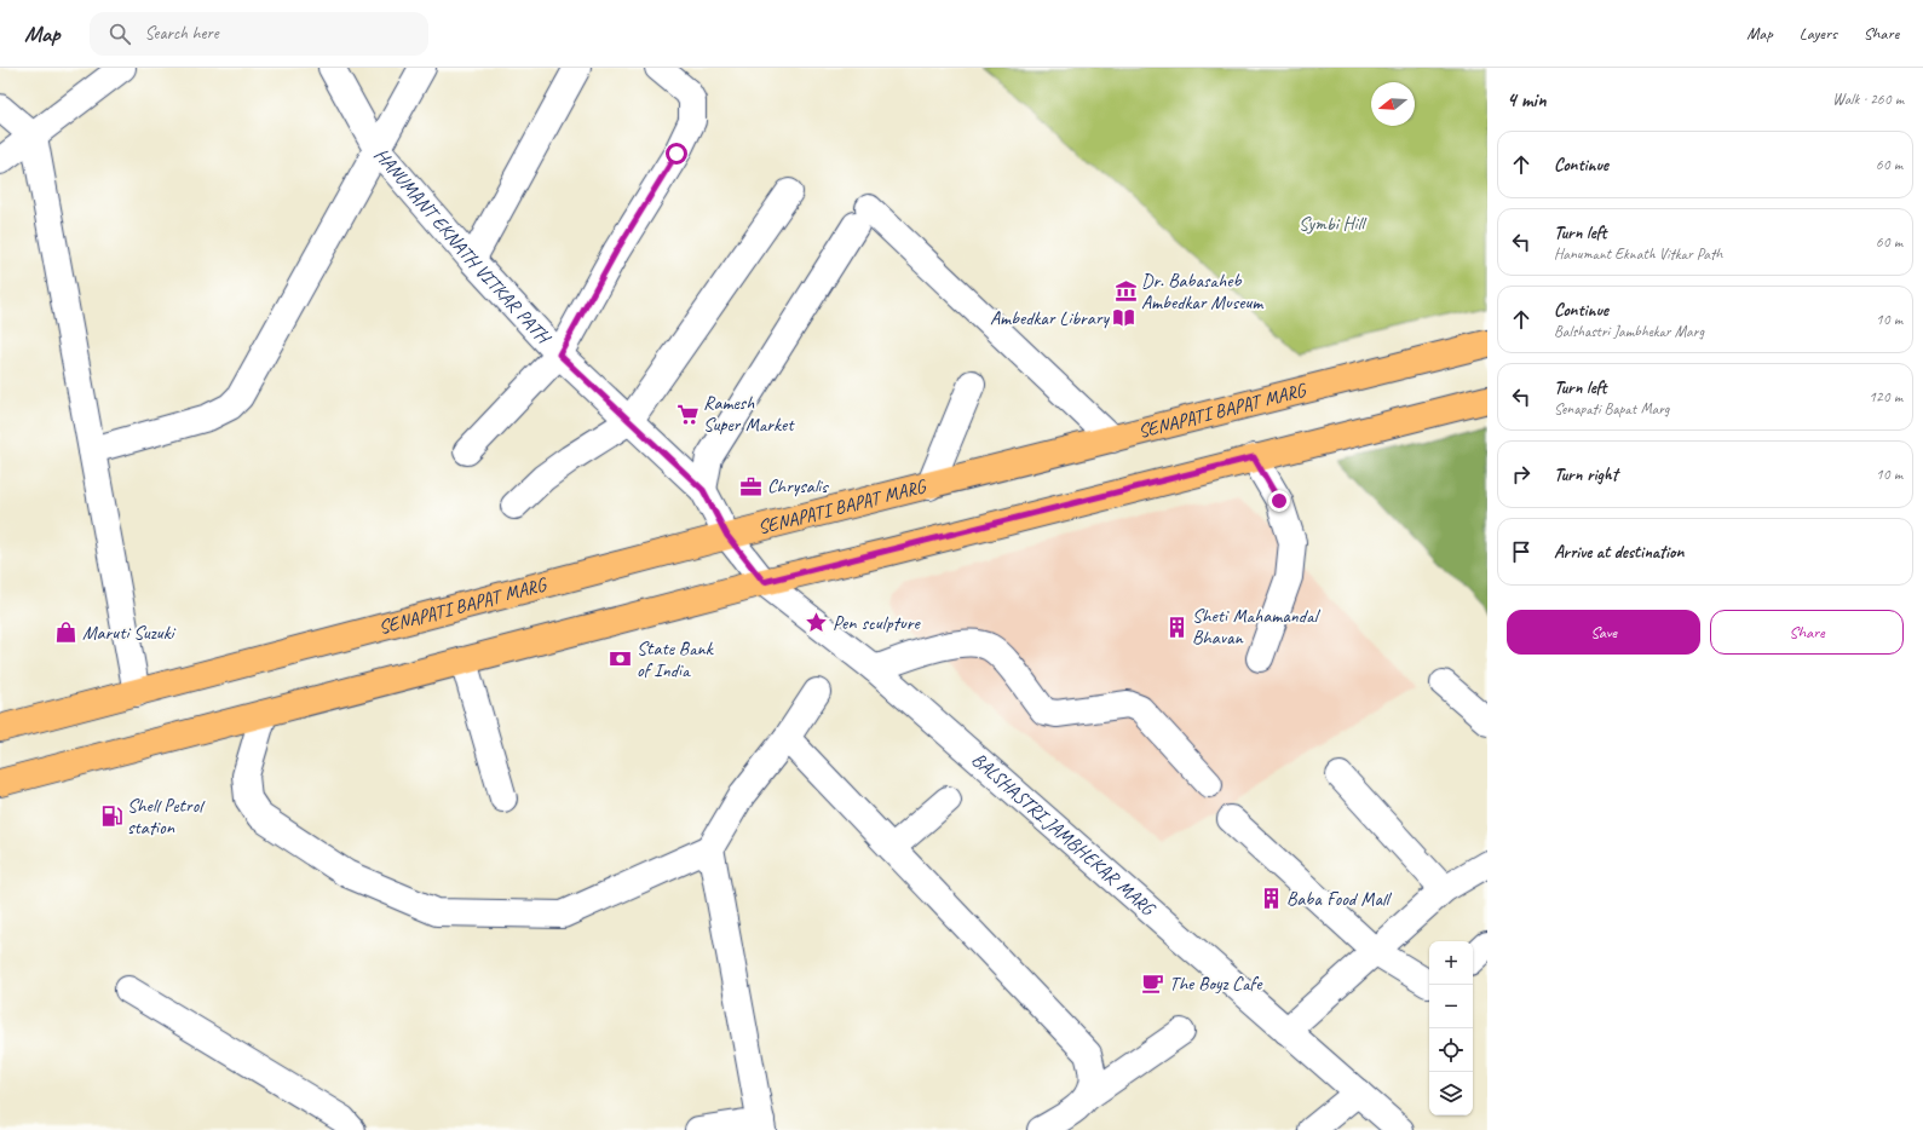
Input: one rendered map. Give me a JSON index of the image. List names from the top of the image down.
{
  "streets": {
    "main road": ["SENAPATI BAPAT MARG"],
    "street": ["HANUMANT EKNATH VITKAR PATH", "BALSHASTRI JAMBHEKAR MARG"]
  },
  "crossings": [
    ["HANUMANT EKNATH VITKAR PATH", "SENAPATI BAPAT MARG"],
    ["HANUMANT EKNATH VITKAR PATH", "BALSHASTRI JAMBHEKAR MARG"],
    ["SENAPATI BAPAT MARG", "BALSHASTRI JAMBHEKAR MARG"]
  ],
  "parks": ["Symbi Hill"],
  "places": {
    "museum": ["Dr. Babasaheb Ambedkar Museum"],
    "library": ["Ambedkar Library"],
    "supermarket": ["Ramesh Super Market"],
    "office": ["Chrysalis"],
    "place": ["Pen sculpture"],
    "building": ["Sheti Mahamandal Bhavan", "Baba Food Mall"],
    "shop": ["Maruti Suzuki"],
    "bank": ["State Bank of India"],
    "fuel station": ["Shell Petrol station"],
    "cafe": ["The Boyz Cafe"]
  },
  "north": "left",
  "page": {
    "header": "Map",
    "search": "Search here",
    "nav": ["Map", "Layers", "Share"],
    "heading": ["4 min", "Walk · 260 m"],
    "list": [
      ["Continue", "60 m"],
      ["Turn left", "Hanumant Eknath Vitkar Path", "60 m"],
      ["Continue", "Balshastri Jambhekar Marg", "10 m"],
      ["Turn left", "Senapati Bapat Marg", "120 m"],
      ["Turn right", "10 m"],
      "Arrive at destination"
    ],
    "buttons": ["Save", "Share"],
    "map_buttons": ["+", "−"]
  }
}
